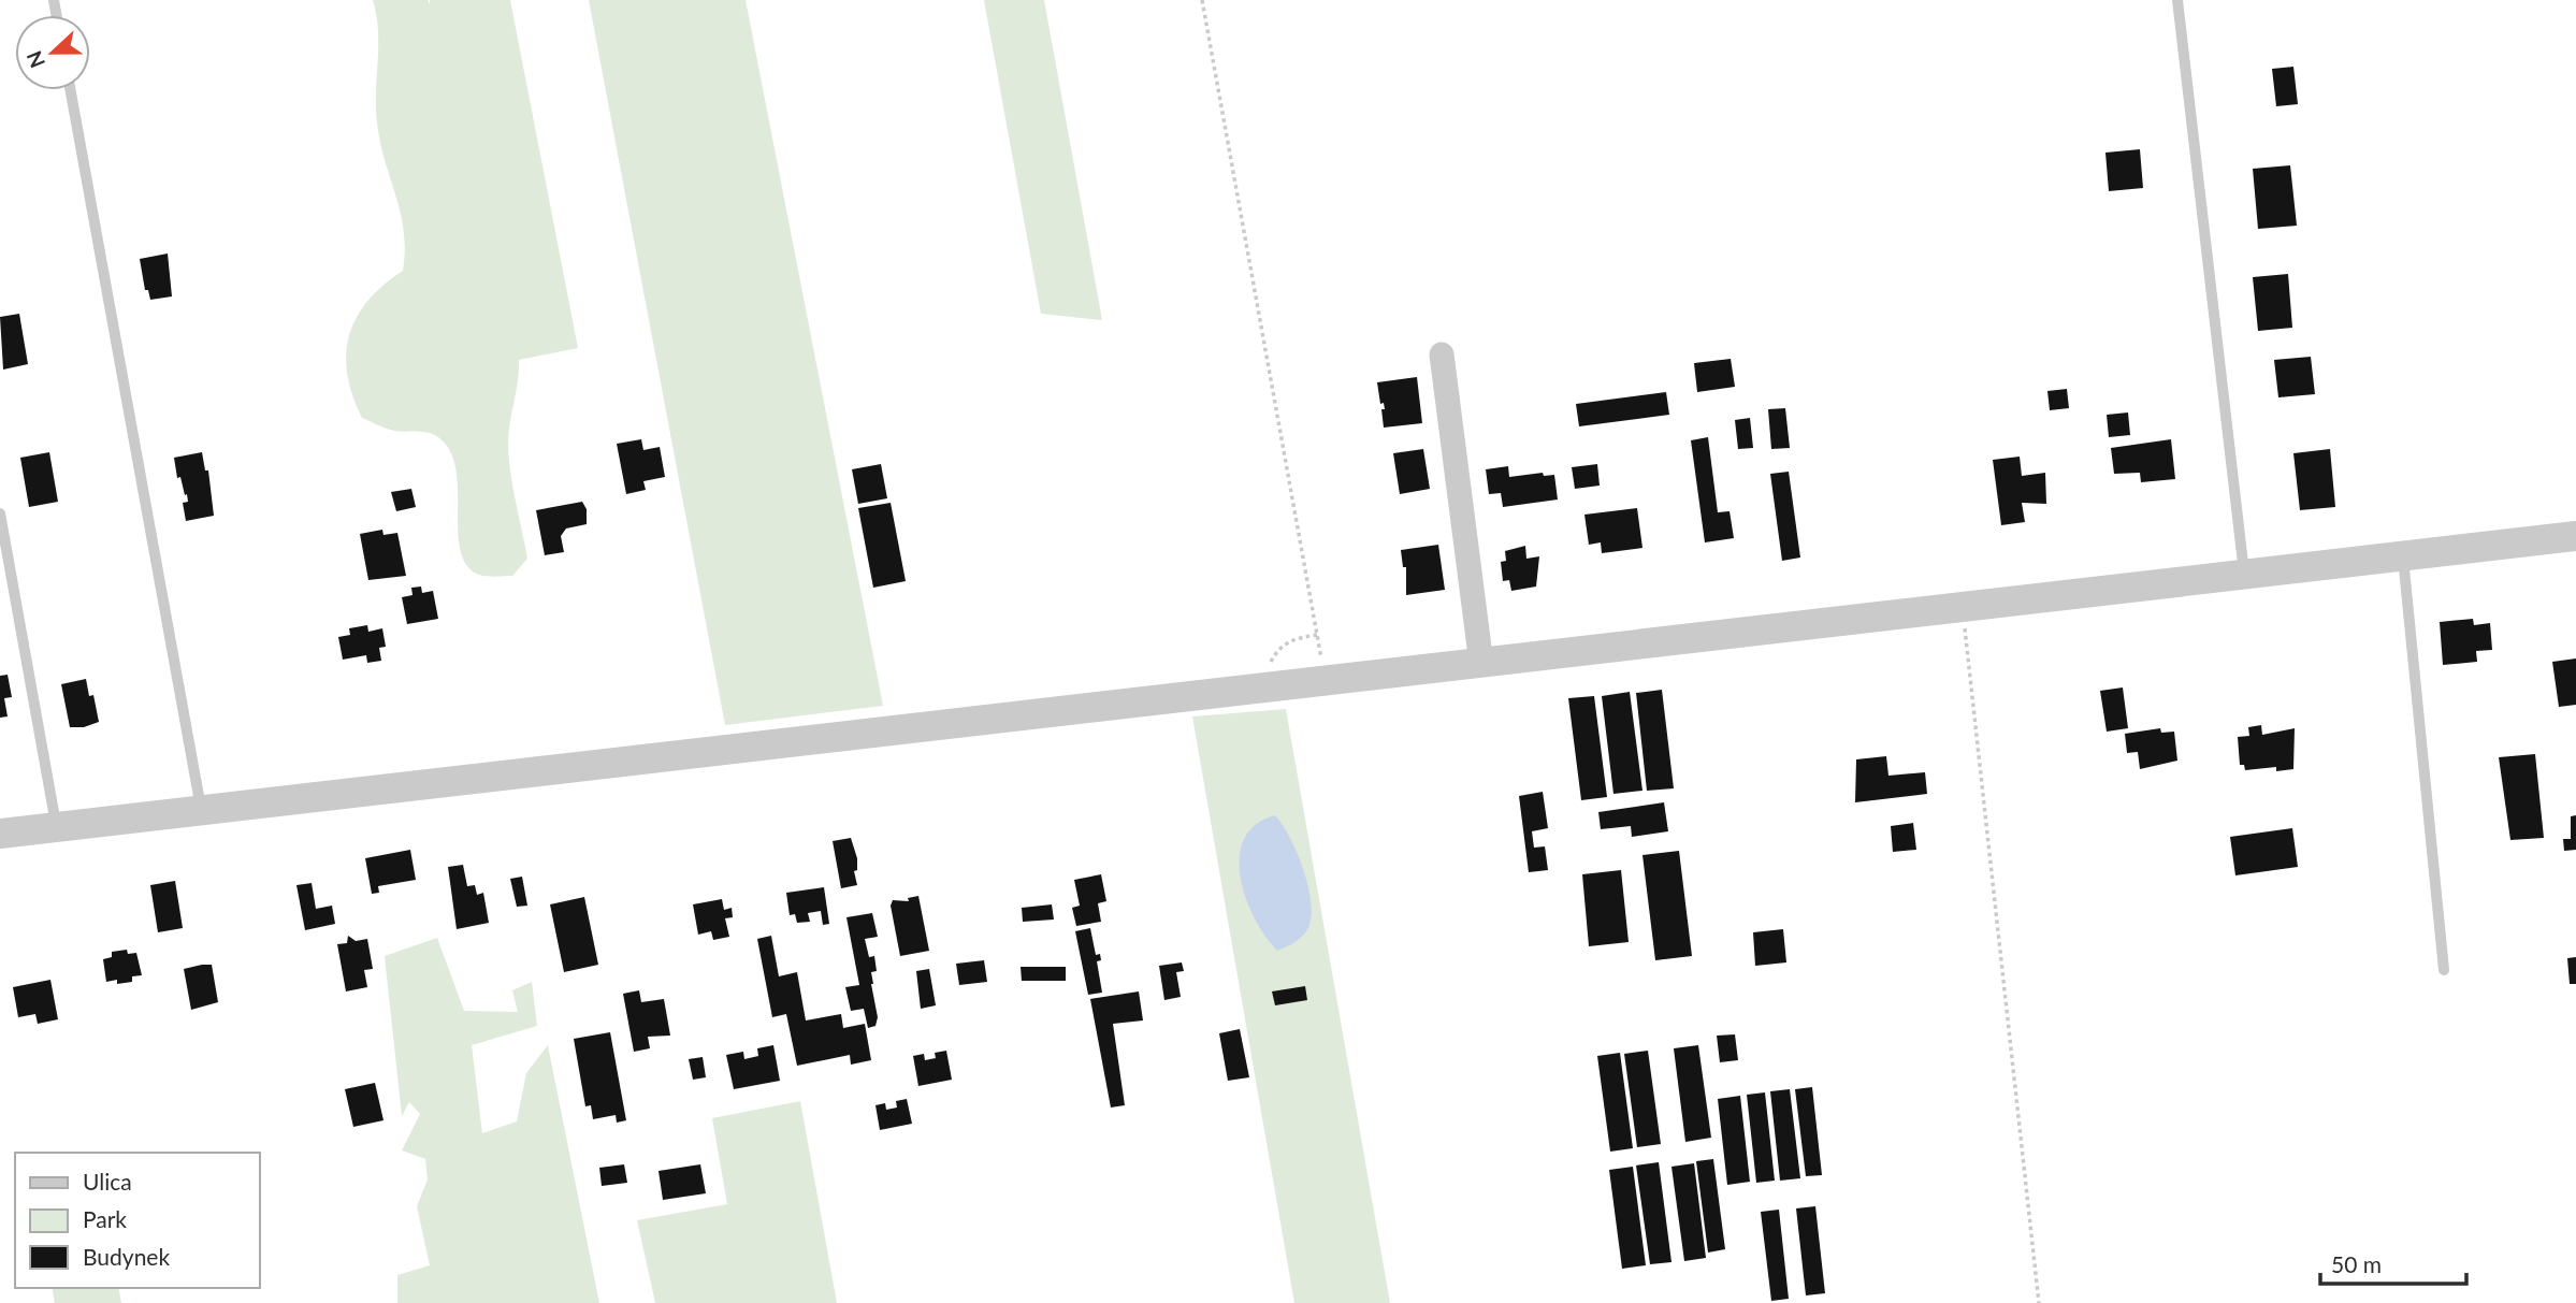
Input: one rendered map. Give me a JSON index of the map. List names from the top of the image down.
{
  "legend": ["Ulica", "Park", "Budynek"],
  "scale_bar": "50 m",
  "north": "left"
}
